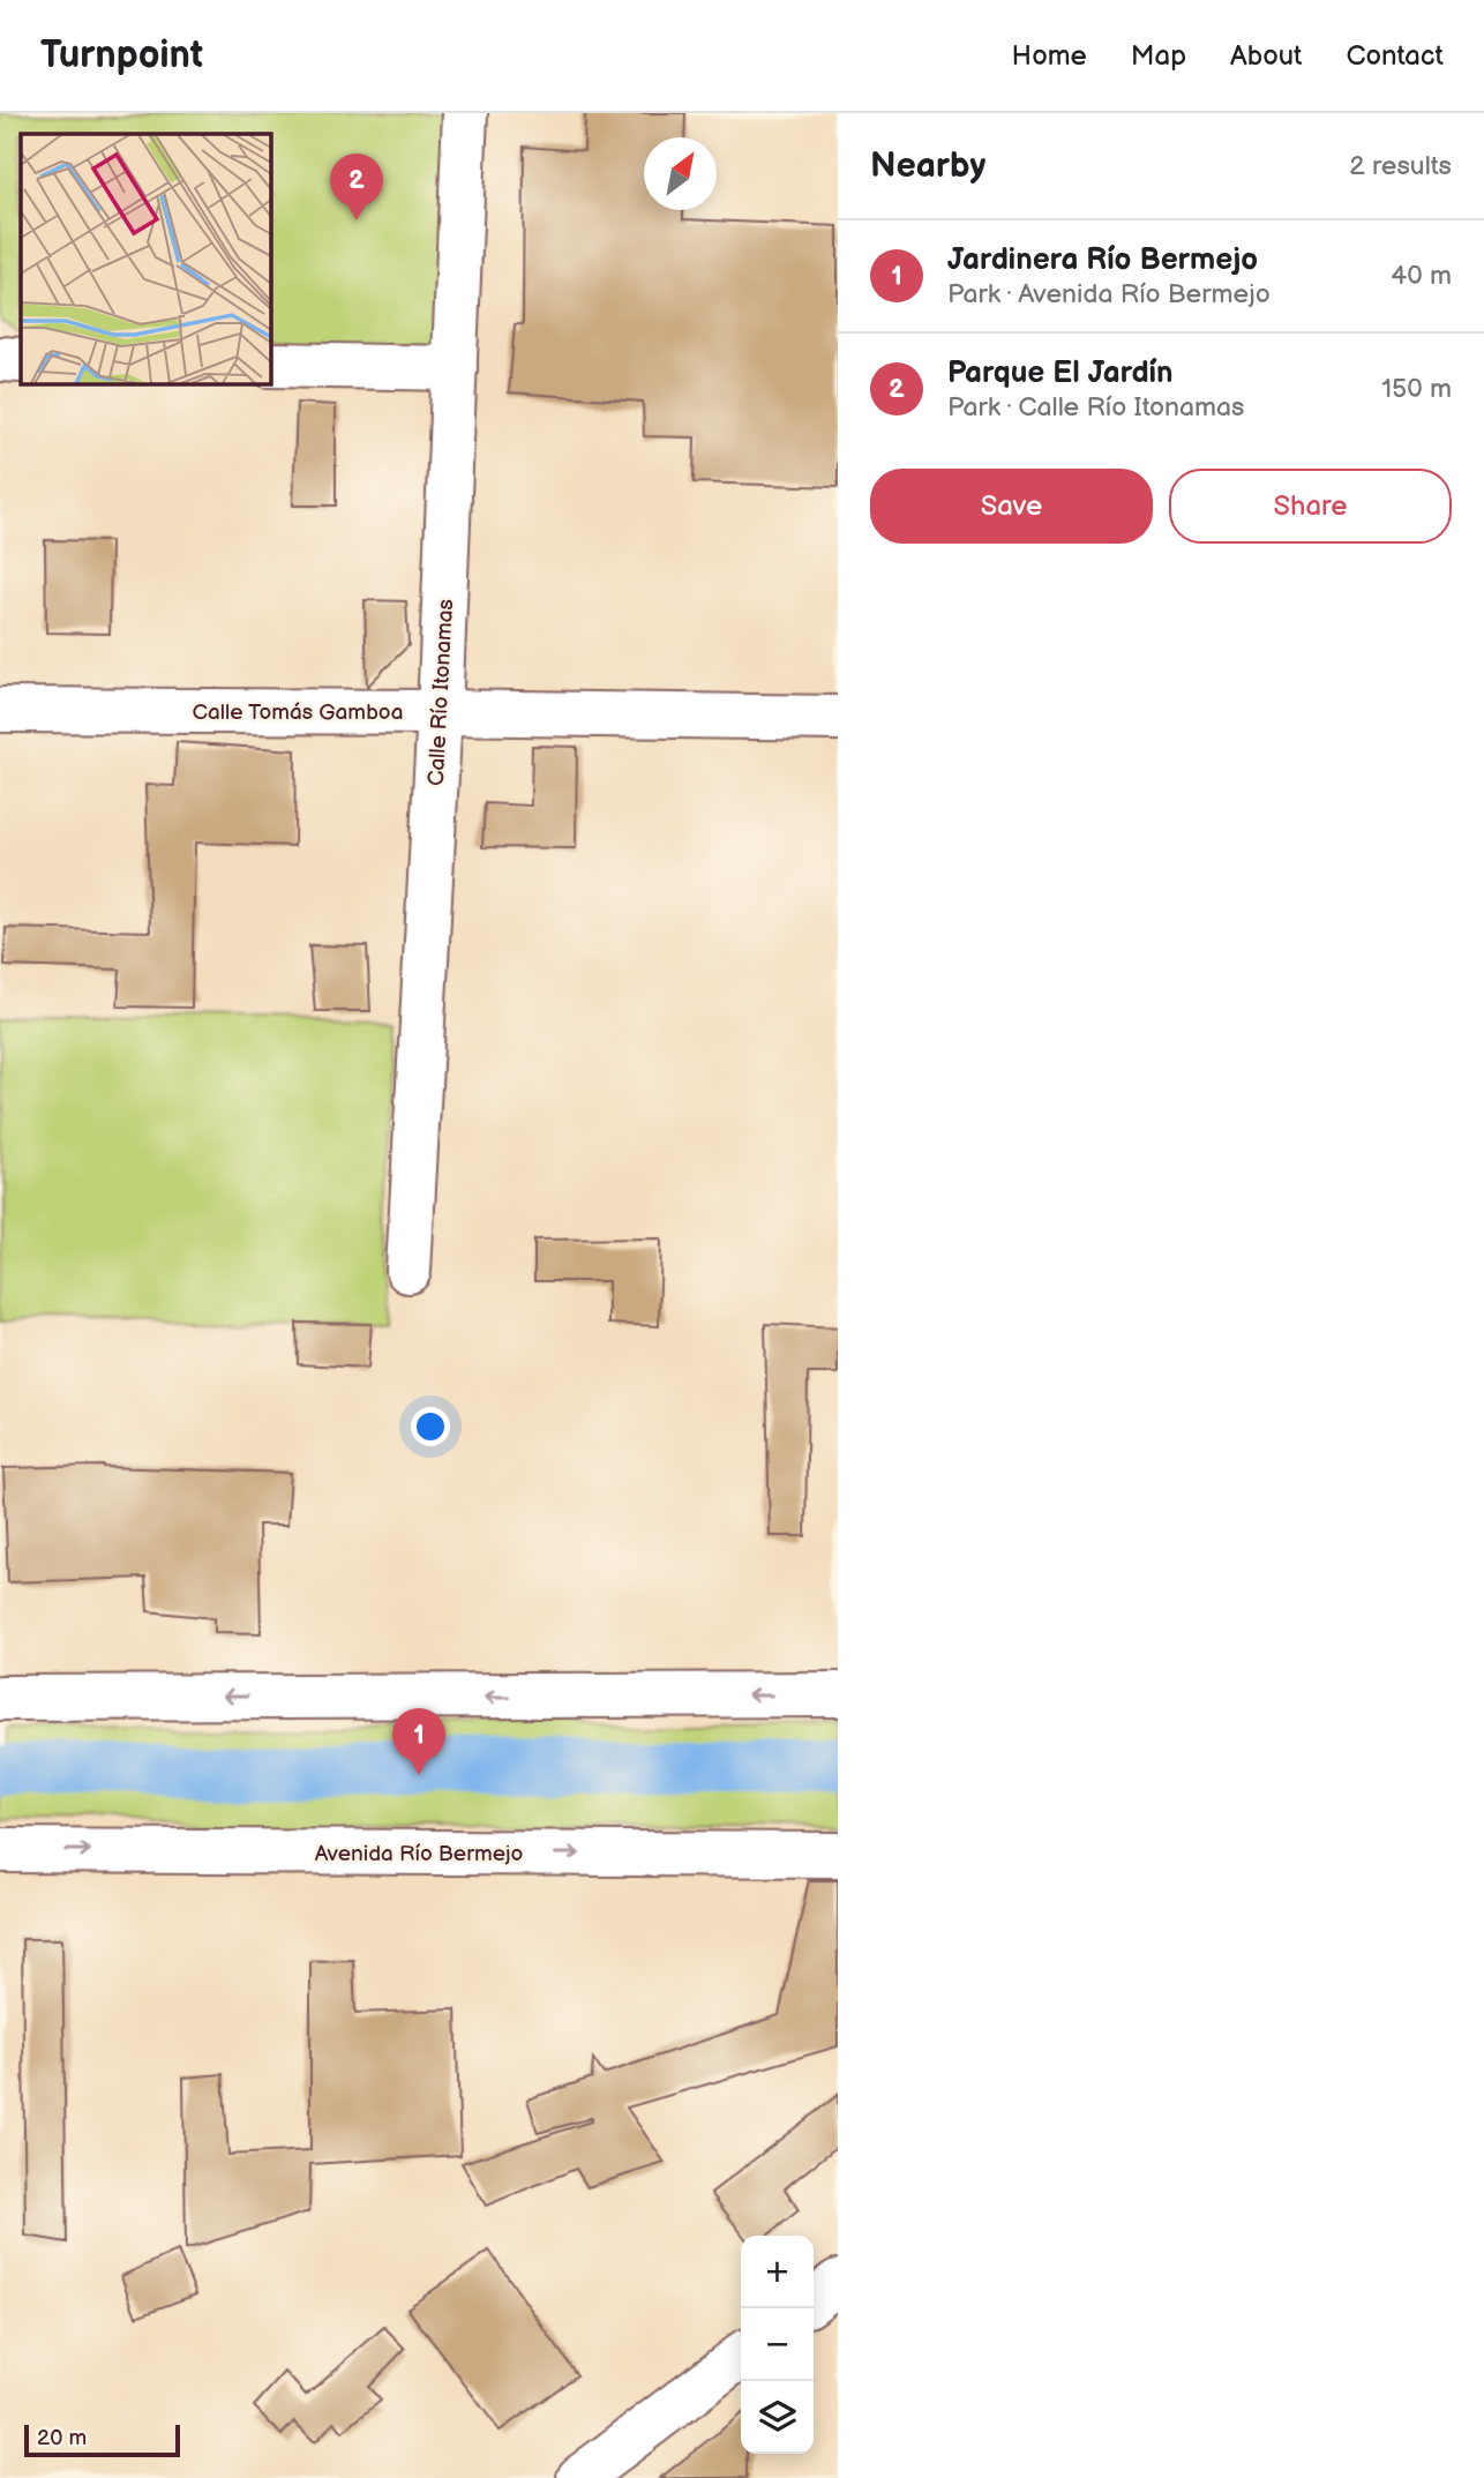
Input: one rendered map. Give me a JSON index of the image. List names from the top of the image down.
{
  "streets": {
    "street": ["Calle Río Itonamas", "Calle Tomás Gamboa", "Avenida Río Bermejo"]
  },
  "crossings": [
    ["Calle Río Itonamas", "Calle Tomás Gamboa"]
  ],
  "scale_bar": "20 m",
  "north": "top right",
  "page": {
    "header": "Turnpoint",
    "nav": [
      "Home",
      "Map",
      "About",
      "Contact"
    ],
    "heading": ["Nearby", "2 results"],
    "pins": ["2", "1"],
    "list": [
      {
        "mark": "1",
        "name": "Jardinera Río Bermejo",
        "note": "Park · Avenida Río Bermejo",
        "value": "40 m"
      },
      {
        "mark": "2",
        "name": "Parque El Jardín",
        "note": "Park · Calle Río Itonamas",
        "value": "150 m"
      }
    ],
    "buttons": ["Save", "Share"],
    "map_buttons": ["+", "−"],
    "scale": "20 m"
  }
}
